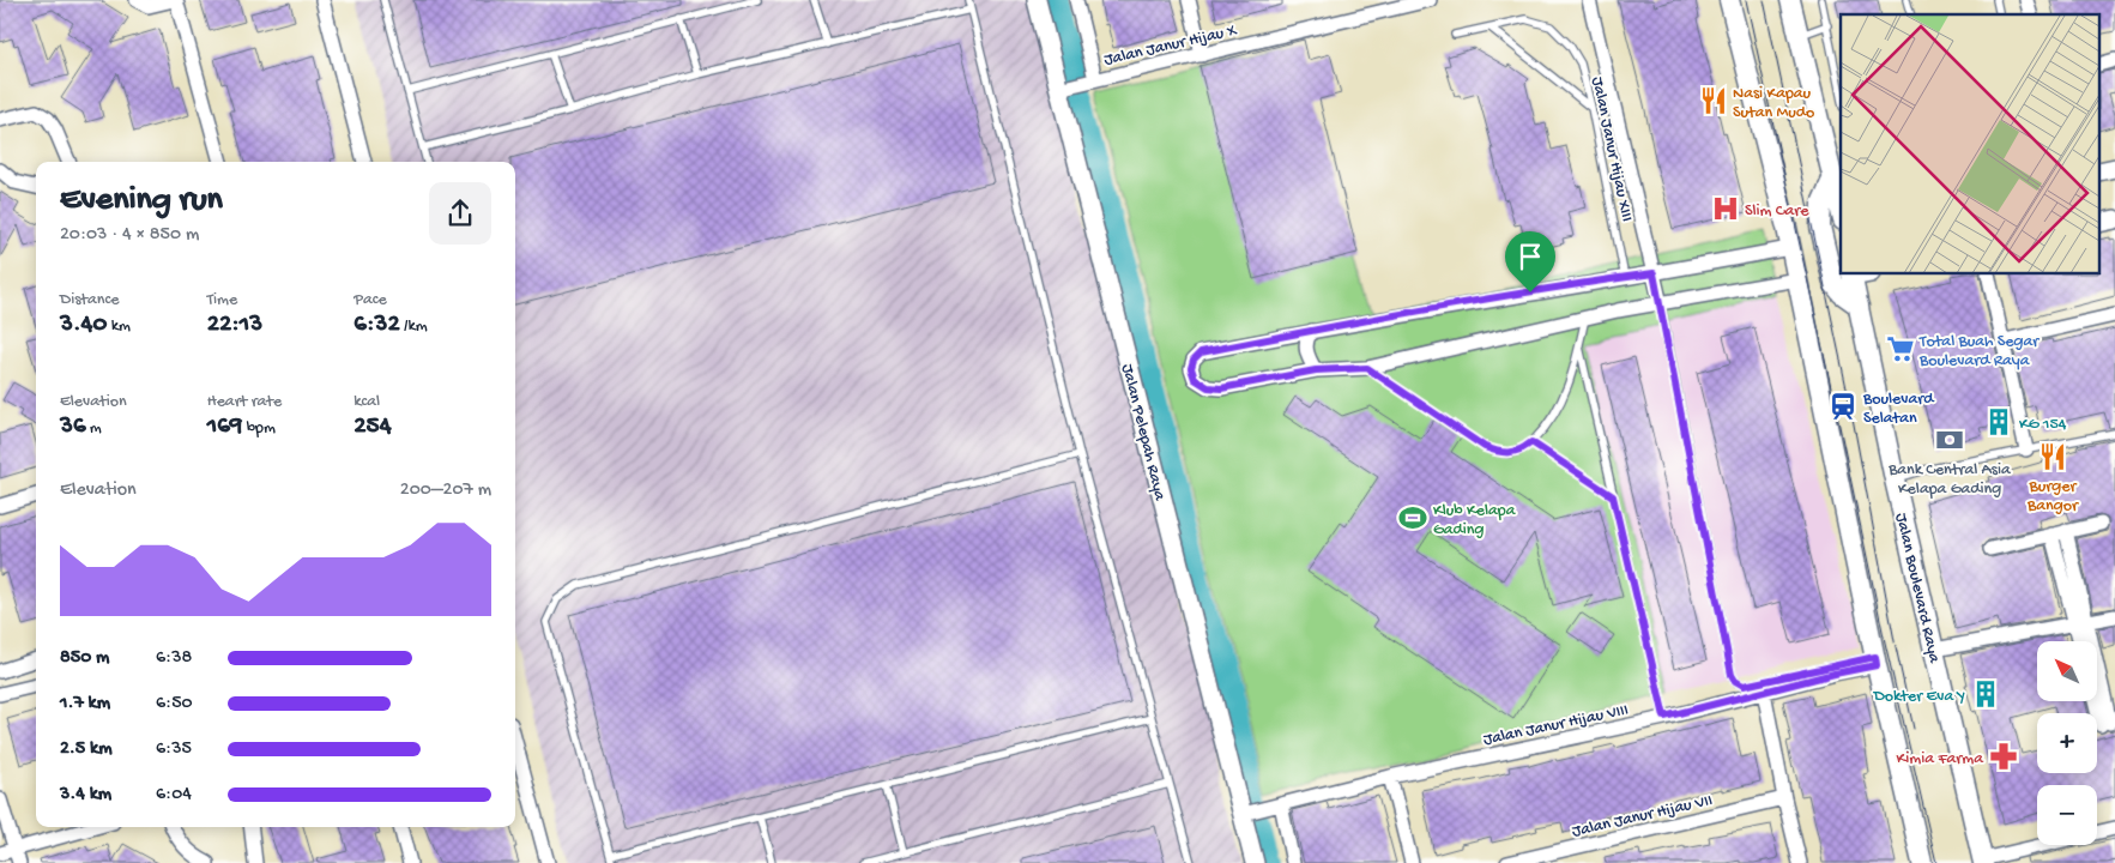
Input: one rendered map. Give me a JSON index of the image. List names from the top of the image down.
{
  "streets": {
    "main road": ["Jalan Boulevard Raya"],
    "street": [
      "Jalan Janur Hijau X",
      "Jalan Pelepah Raya",
      "Jalan Janur Hijau VIII",
      "Jalan Janur Hijau VII"
    ],
    "lane": ["Jalan Janur Hijau XIII"]
  },
  "crossings": [
    ["Jalan Janur Hijau X", "Jalan Pelepah Raya"],
    ["Jalan Pelepah Raya", "Jalan Janur Hijau VIII"]
  ],
  "places": {
    "restaurant": ["Nasi Kapau Sutan Mudo", "Burger Bangor"],
    "hospital": ["Slim Care"],
    "supermarket": ["Total Buah Segar Boulevard Raya"],
    "station": ["Boulevard Selatan"],
    "building": ["KG 154", "Dokter Eva Y"],
    "bank": ["Bank Central Asia Kelapa Gading"],
    "sports": ["Klub Kelapa Gading"],
    "pharmacy": ["Kimia Farma"]
  },
  "north": "top left",
  "page": {
    "heading": ["Evening run", "20:03 · 4 × 850 m"],
    "stats": [
      ["Distance", "3.40 km"],
      ["Time", "22:13"],
      ["Pace", "6:32 /km"],
      ["Elevation", "36 m"],
      ["Heart rate", "169 bpm"],
      ["kcal", "254"]
    ],
    "chart": ["Elevation", "200–207 m"],
    "list": [
      {
        "name": "850 m",
        "note": "6:38"
      },
      {
        "name": "1.7 km",
        "note": "6:50"
      },
      {
        "name": "2.5 km",
        "note": "6:35"
      },
      {
        "name": "3.4 km",
        "note": "6:04"
      }
    ],
    "map_buttons": ["+", "−"]
  }
}
